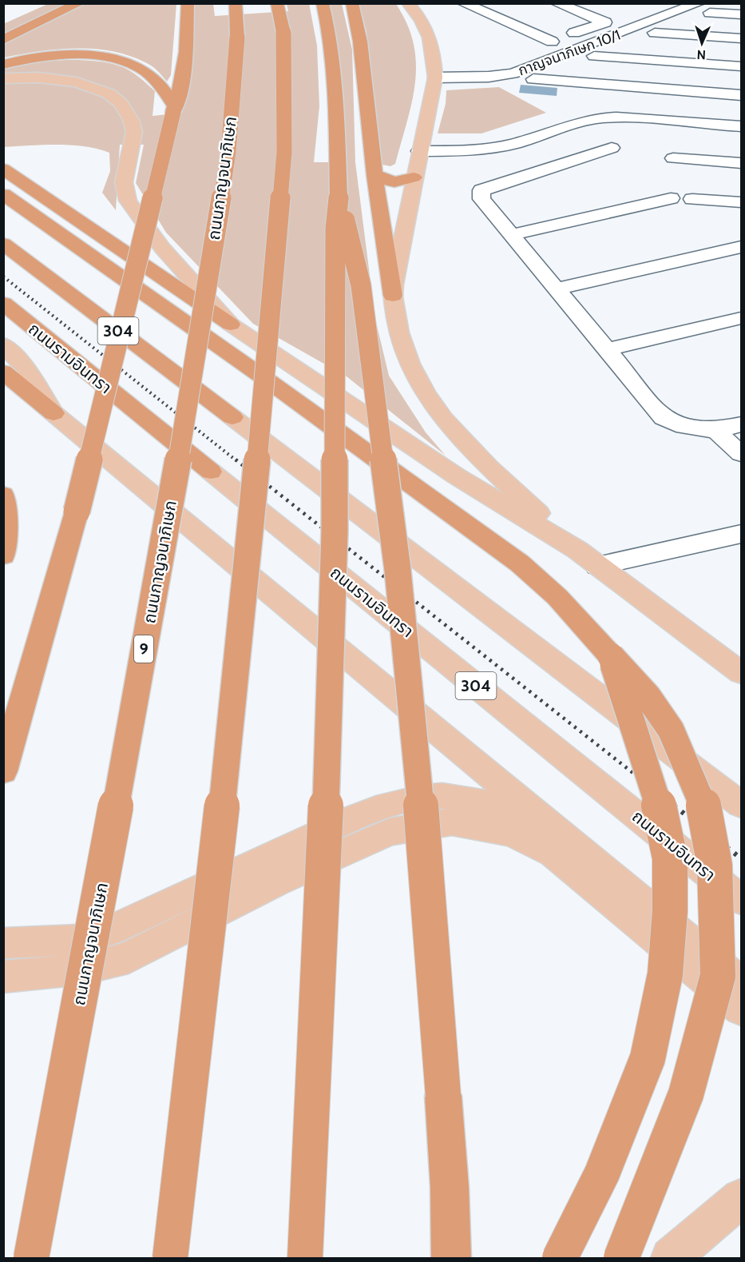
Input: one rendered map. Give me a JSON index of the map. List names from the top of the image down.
{
  "streets": {
    "highway": [
      "ถนนกาญจนาภิเษก",
      "304",
      "ถนนรามอินทรา",
      "9"
    ],
    "street": ["กาญจนาภิเษก 10/1"]
  },
  "north": "bottom"
}
